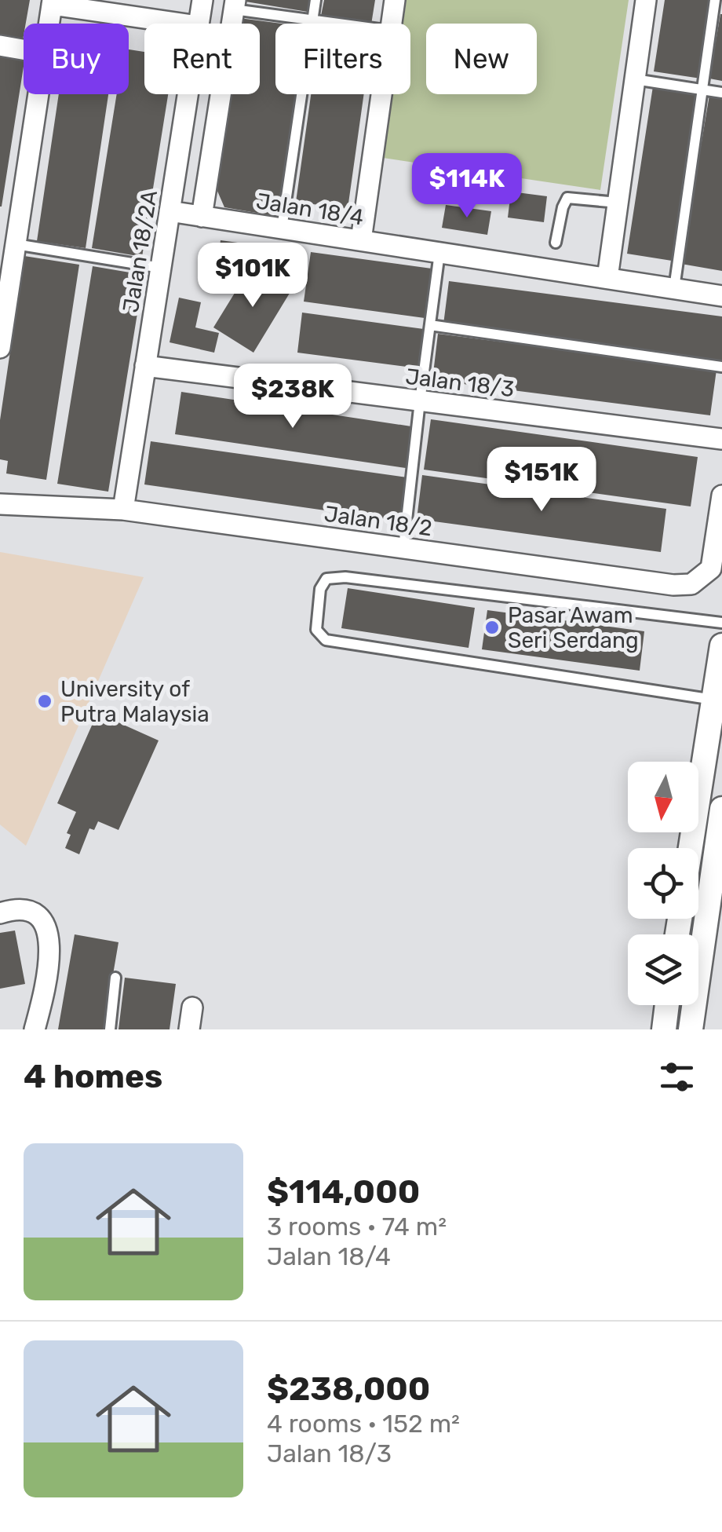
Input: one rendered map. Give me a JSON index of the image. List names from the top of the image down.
{
  "streets": {
    "street": [
      "Jalan 18/4",
      "Jalan 18/2A",
      "Jalan 18/3",
      "Jalan 18/2"
    ]
  },
  "crossings": [
    ["Jalan 18/4", "Jalan 18/2A"],
    ["Jalan 18/2A", "Jalan 18/3"],
    ["Jalan 18/2A", "Jalan 18/2"]
  ],
  "places": ["Pasar Awam Seri Serdang", "University of Putra Malaysia"],
  "north": "bottom",
  "page": {
    "chip": [
      "Buy",
      "Rent",
      "Filters",
      "New"
    ],
    "price": [
      "$114K",
      "$101K",
      "$238K",
      "$151K"
    ],
    "heading": "4 homes",
    "list": [
      {
        "name": "$114,000",
        "note": "3 rooms · 74 m² · Jalan 18/4"
      },
      {
        "name": "$238,000",
        "note": "4 rooms · 152 m² · Jalan 18/3"
      }
    ]
  }
}
